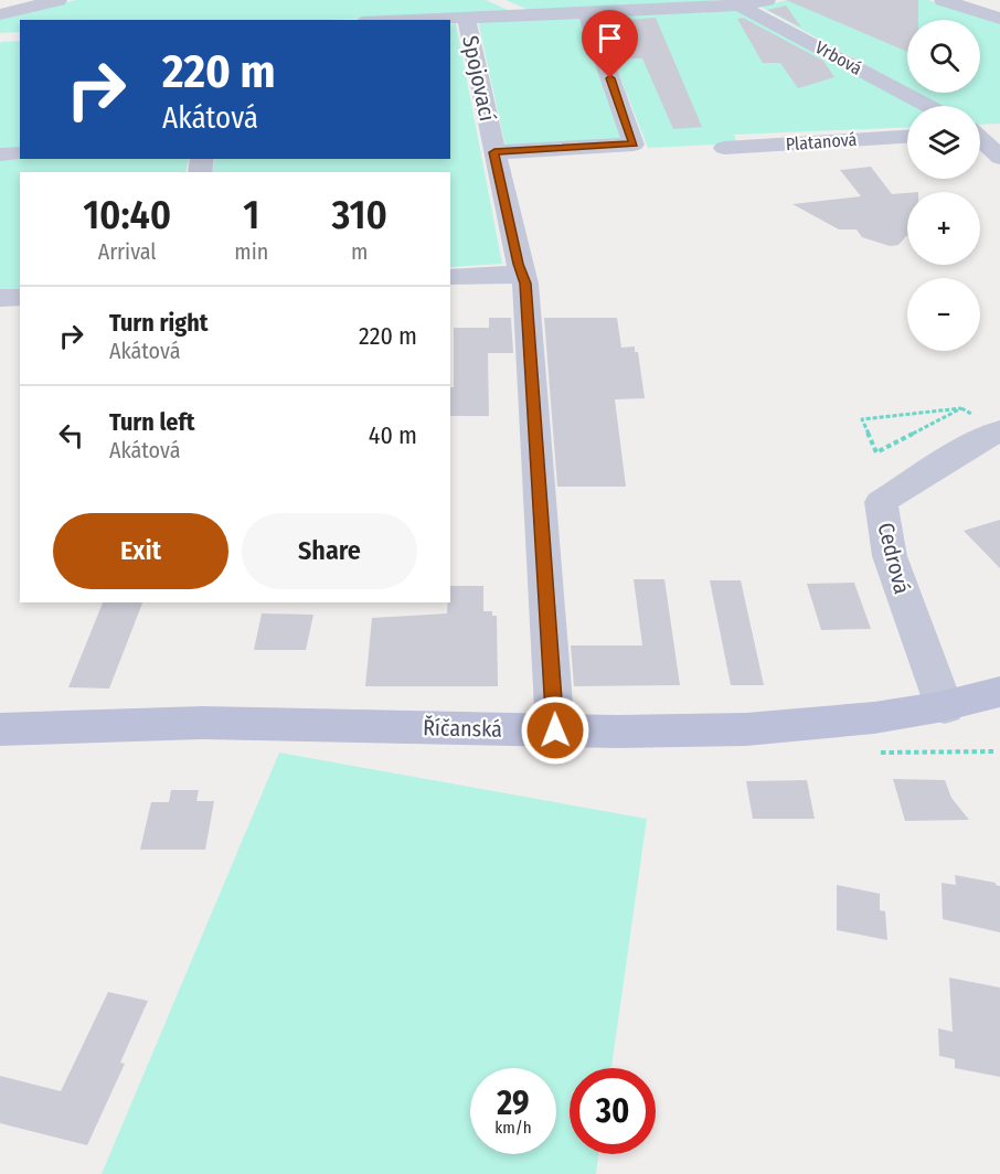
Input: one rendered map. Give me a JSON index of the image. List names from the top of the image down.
{
  "streets": {
    "main road": ["Říčanská"],
    "street": [
      "Vrbová",
      "Spojovací",
      "Platanová",
      "Cedrová"
    ]
  },
  "crossings": [
    ["Spojovací", "Říčanská"],
    ["Cedrová", "Říčanská"]
  ],
  "page": {
    "map_buttons": ["+", "−"],
    "turn": ["220 m", "Akátová"],
    "eta": [
      "10:40",
      "Arrival",
      "1",
      "min",
      "310",
      "m"
    ],
    "list": [
      {
        "name": "Turn right",
        "note": "Akátová",
        "value": "220 m"
      },
      {
        "name": "Turn left",
        "note": "Akátová",
        "value": "40 m"
      }
    ],
    "buttons": ["Exit", "Share"],
    "speed": "29 km/h",
    "limit": "30"
  }
}
